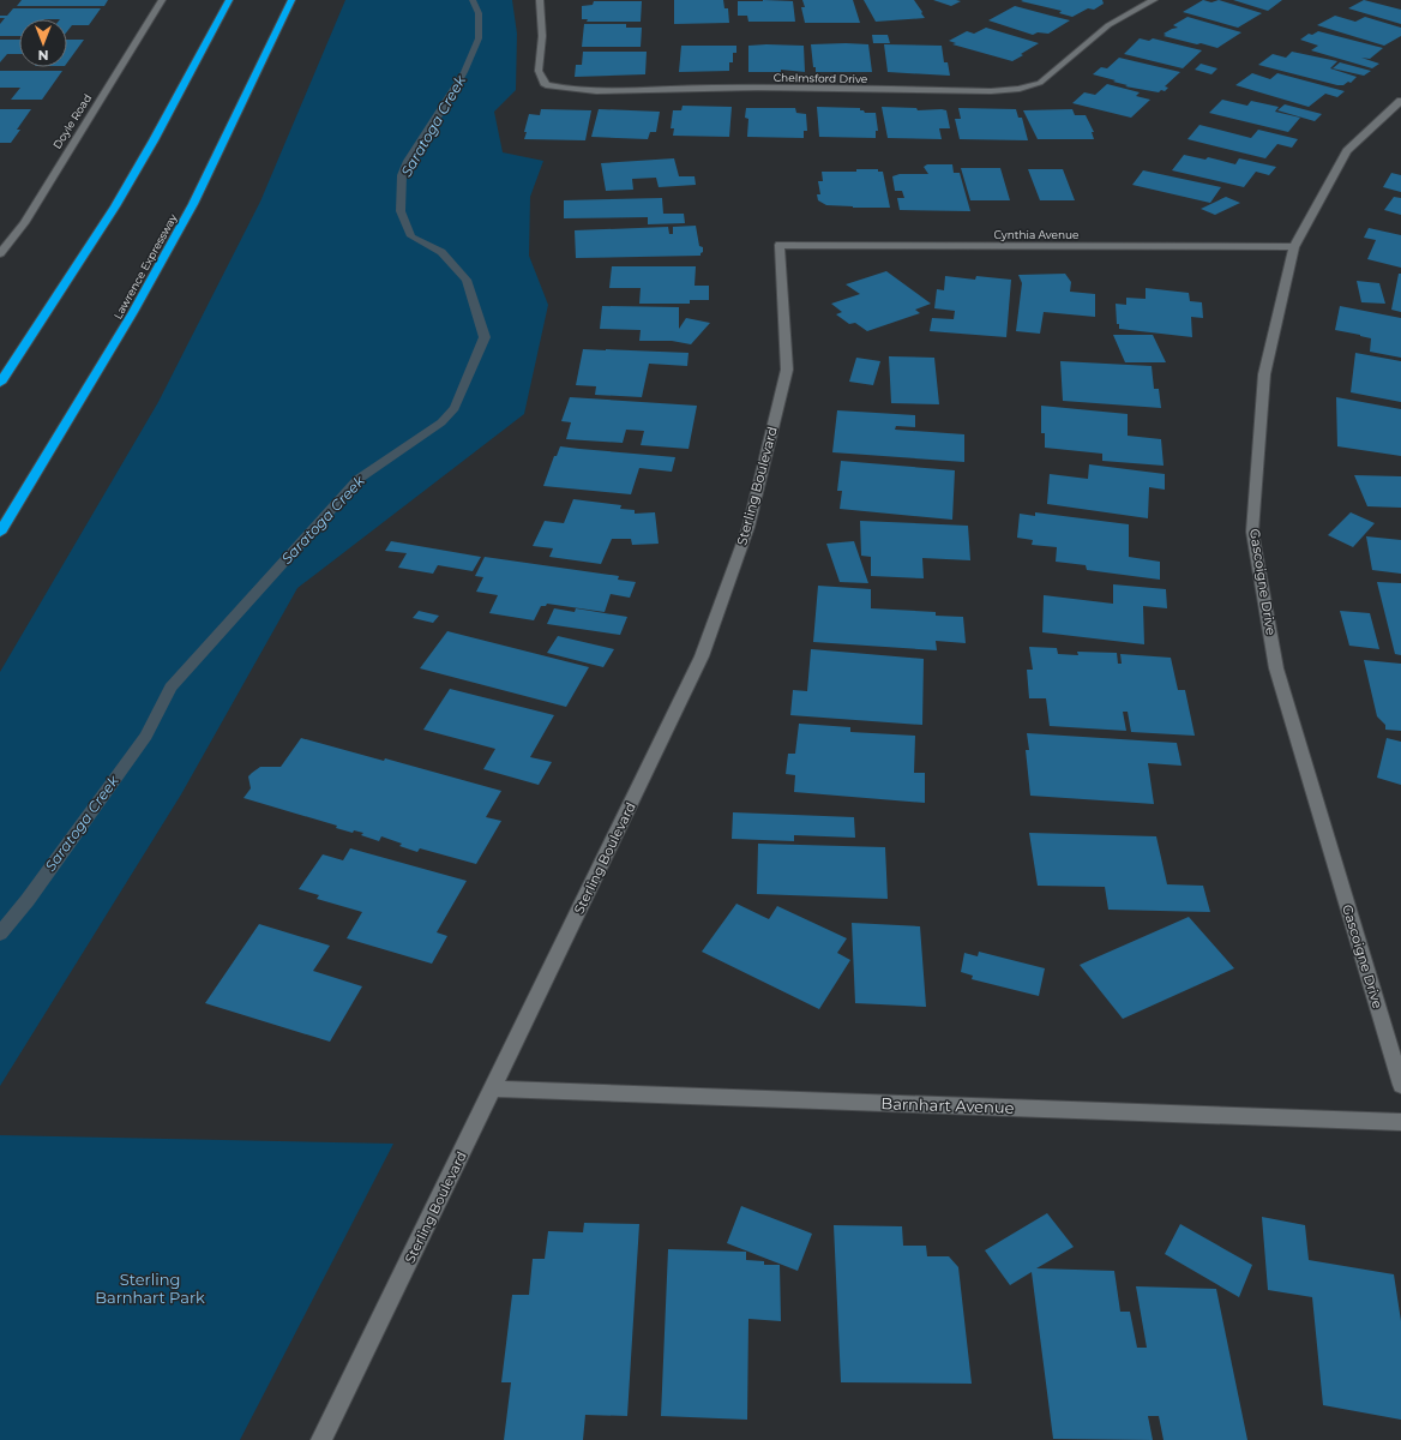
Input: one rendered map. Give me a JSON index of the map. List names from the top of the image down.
{
  "streets": {
    "highway": ["Lawrence Expressway"],
    "street": [
      "Chelmsford Drive",
      "Doyle Road",
      "Cynthia Avenue",
      "Sterling Boulevard",
      "Gascoigne Drive",
      "Barnhart Avenue"
    ]
  },
  "crossings": [
    ["Cynthia Avenue", "Sterling Boulevard"],
    ["Cynthia Avenue", "Gascoigne Drive"],
    ["Sterling Boulevard", "Barnhart Avenue"]
  ],
  "water": ["Saratoga Creek"],
  "parks": ["Sterling Barnhart Park"],
  "north": "bottom"
}
